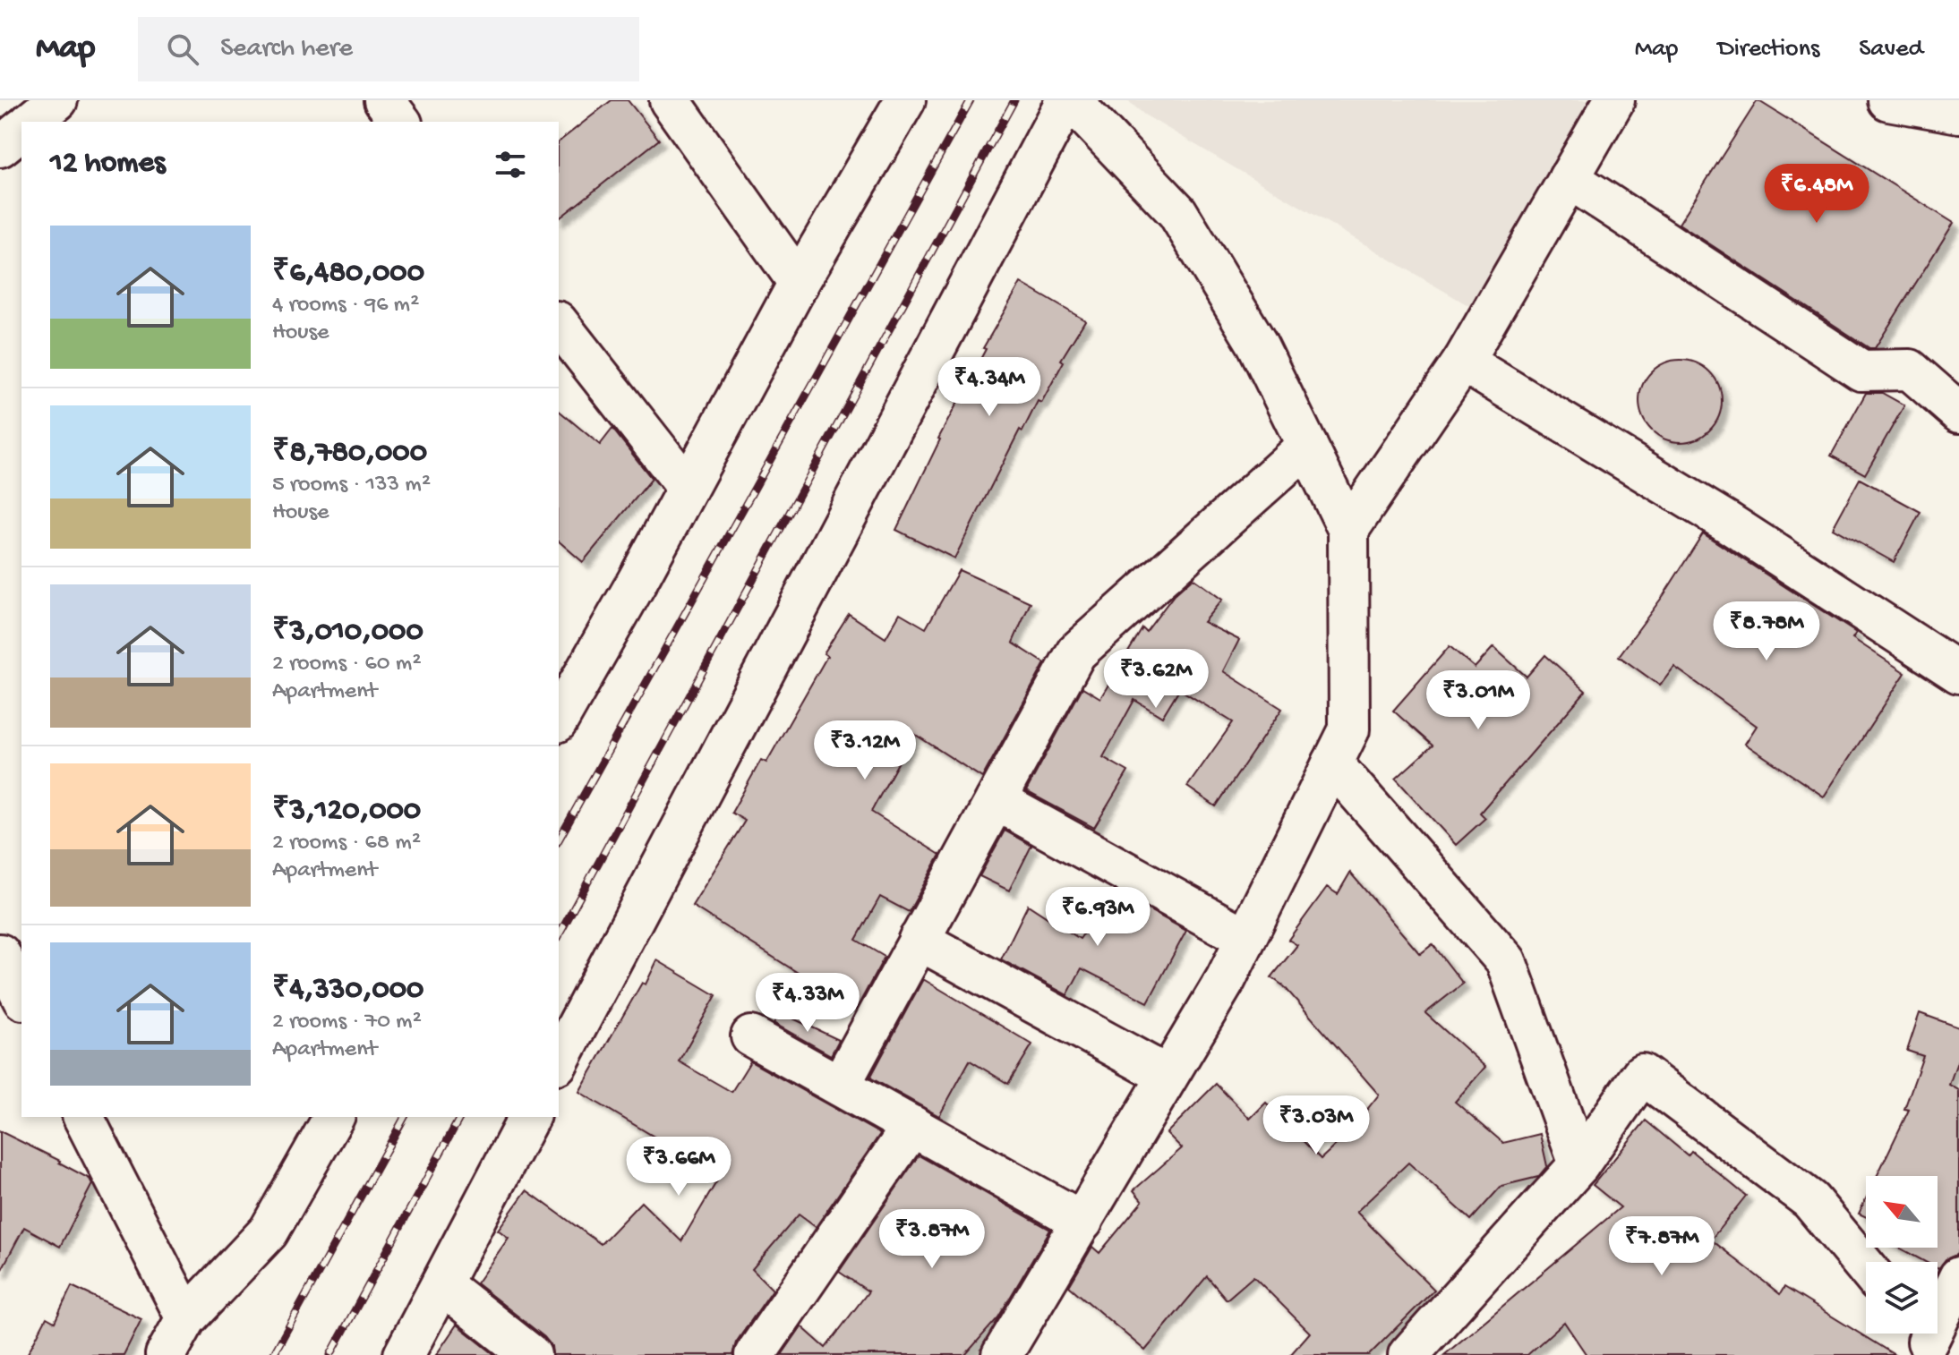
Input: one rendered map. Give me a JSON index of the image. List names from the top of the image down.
{
  "north": "top left",
  "page": {
    "header": "Map",
    "search": "Search here",
    "nav": ["Map", "Directions", "Saved"],
    "heading": "12 homes",
    "price": [
      "₹6.48M",
      "₹4.34M",
      "₹8.78M",
      "₹3.62M",
      "₹3.01M",
      "₹3.12M",
      "₹6.93M",
      "₹4.33M",
      "₹3.03M",
      "₹3.66M",
      "₹3.87M",
      "₹7.87M"
    ],
    "list": [
      {
        "name": "₹6,480,000",
        "note": "4 rooms · 96 m² · House"
      },
      {
        "name": "₹8,780,000",
        "note": "5 rooms · 133 m² · House"
      },
      {
        "name": "₹3,010,000",
        "note": "2 rooms · 60 m² · Apartment"
      },
      {
        "name": "₹3,120,000",
        "note": "2 rooms · 68 m² · Apartment"
      },
      {
        "name": "₹4,330,000",
        "note": "2 rooms · 70 m² · Apartment"
      }
    ]
  }
}
